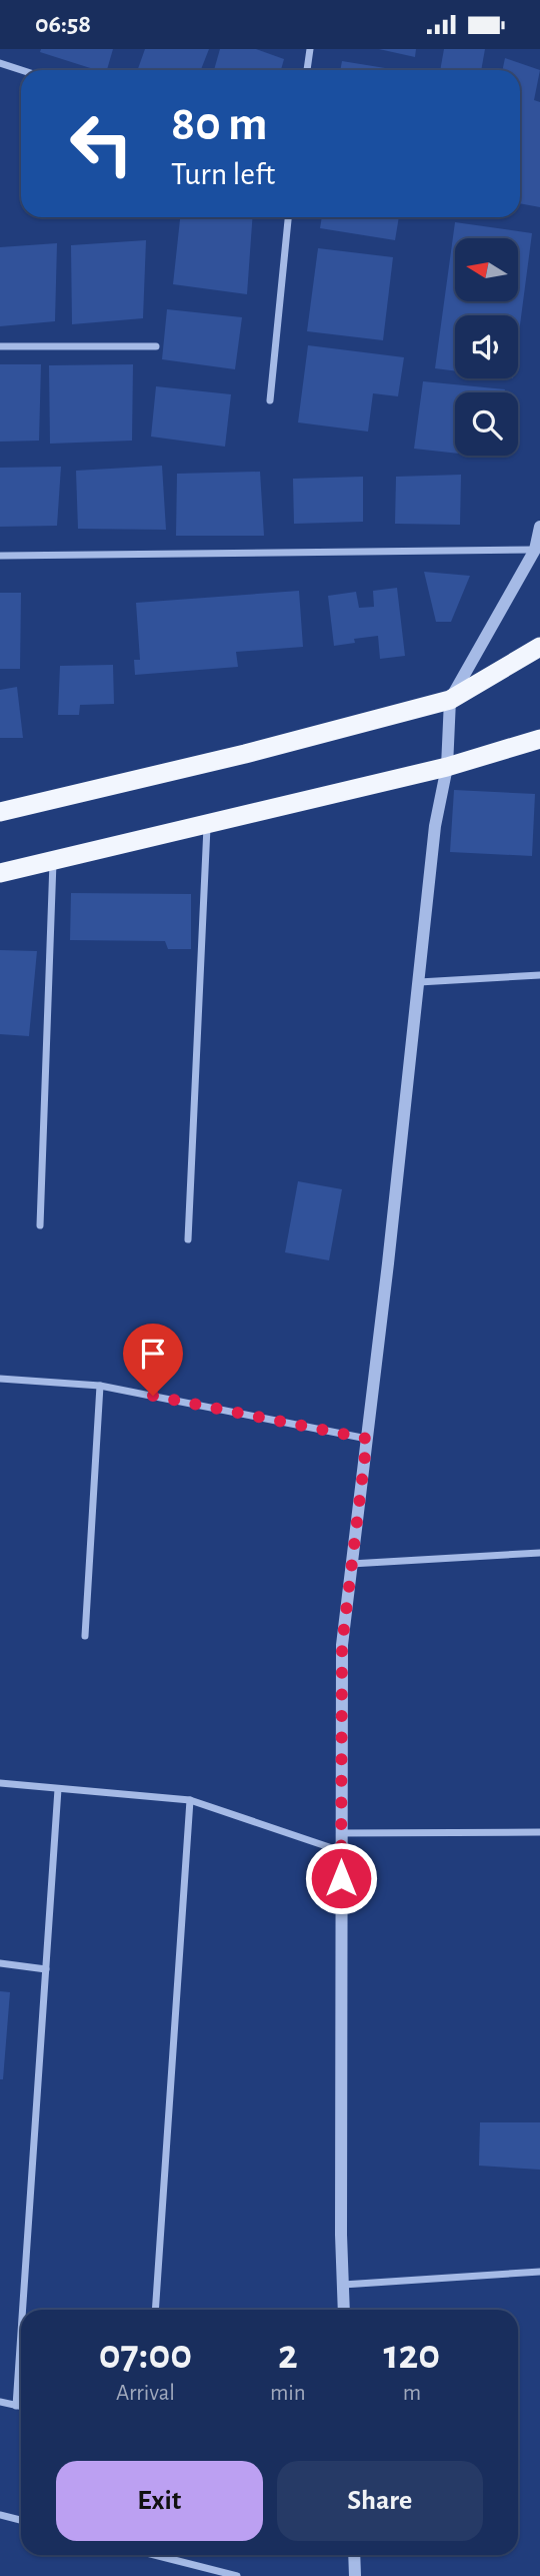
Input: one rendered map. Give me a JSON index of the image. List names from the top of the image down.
{
  "north": "left",
  "page": {
    "status": "06:58",
    "turn": ["80 m", "Turn left"],
    "eta": [
      "07:00",
      "Arrival",
      "2",
      "min",
      "120",
      "m"
    ],
    "buttons": ["Exit", "Share"]
  }
}
